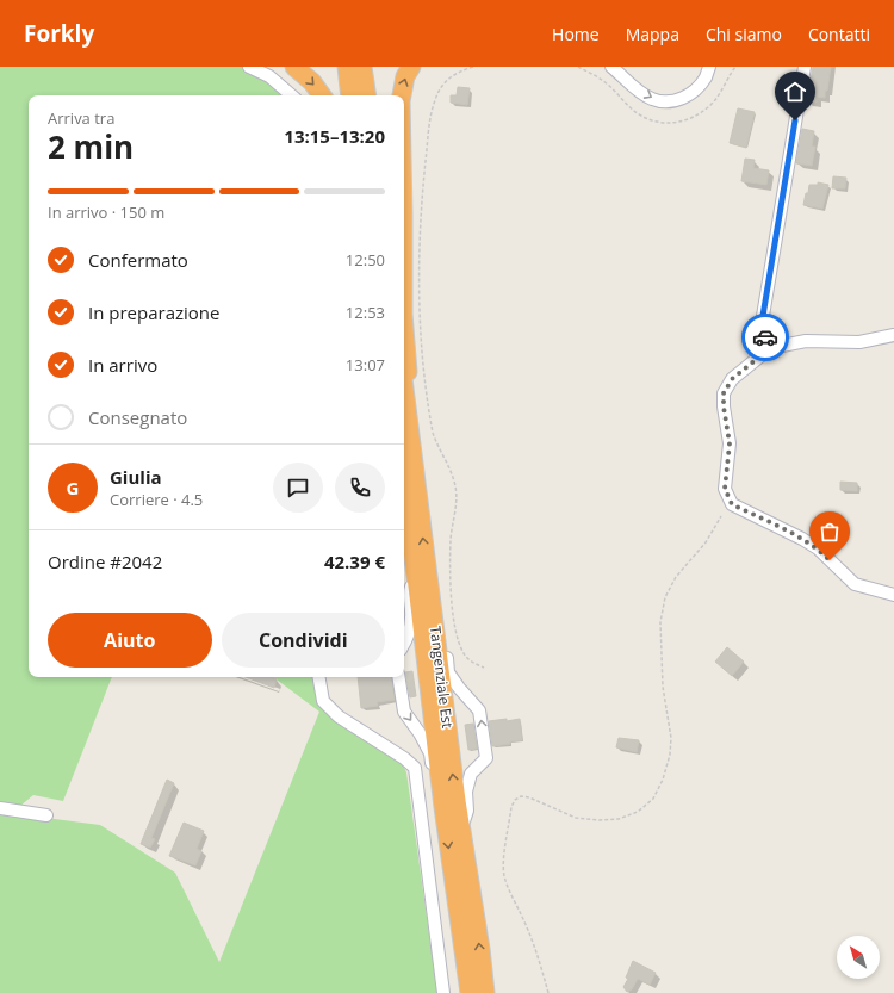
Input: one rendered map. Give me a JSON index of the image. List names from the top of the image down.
{
  "streets": {
    "highway": ["Tangenziale Est"]
  },
  "north": "top left",
  "page": {
    "header": "Forkly",
    "nav": [
      "Home",
      "Mappa",
      "Chi siamo",
      "Contatti"
    ],
    "heading": ["2 min", "Arriva tra", "13:15–13:20"],
    "panel": [
      "Giulia",
      "Corriere · 4.5",
      "Ordine #2042",
      "42.39 €"
    ],
    "bar": "In arrivo · 150 m",
    "list": [
      ["Confermato", "12:50"],
      ["In preparazione", "12:53"],
      ["In arrivo", "13:07"],
      "Consegnato"
    ],
    "round": "G",
    "buttons": ["Aiuto", "Condividi"]
  }
}
